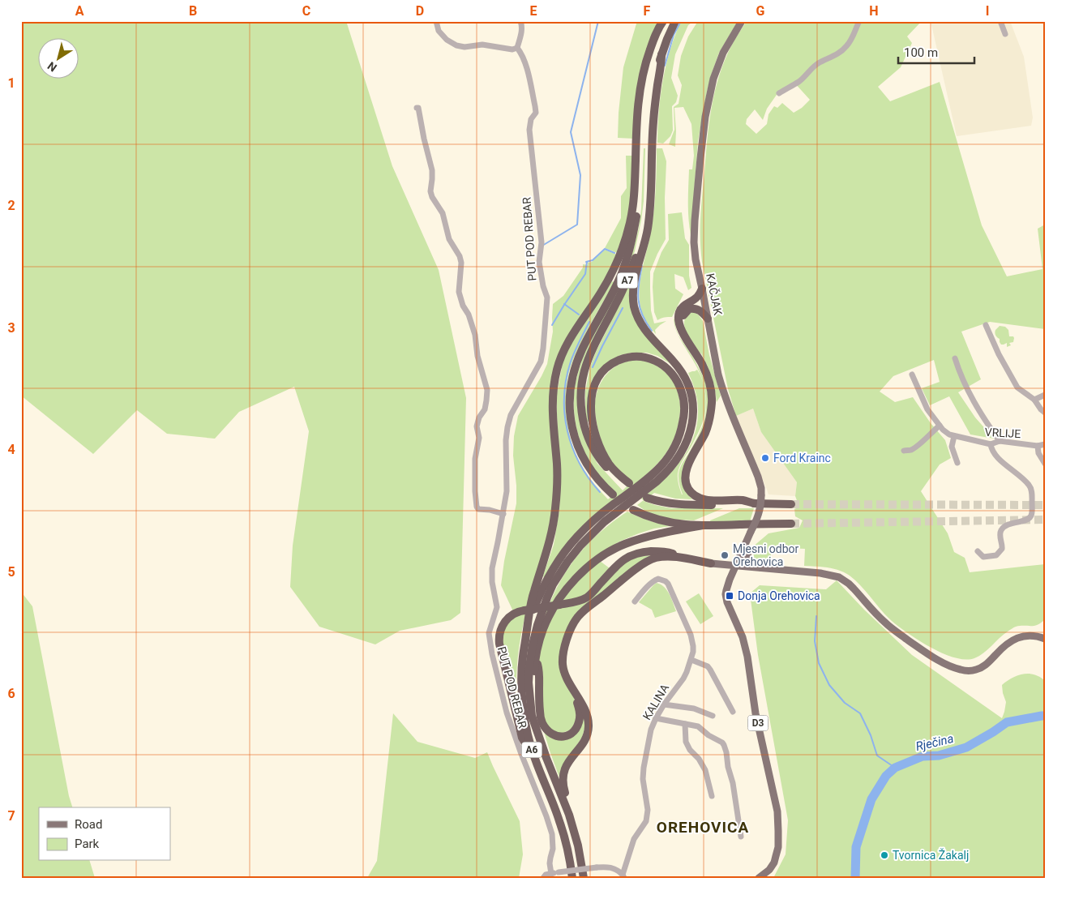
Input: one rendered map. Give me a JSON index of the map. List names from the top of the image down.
{
  "streets": {
    "highway": ["A7", "A6"],
    "main road": ["KAČJAK", "D3"],
    "street": ["PUT POD REBAR", "VRLIJE", "KALINA"]
  },
  "crossings": [
    ["A7", "A6"],
    ["KAČJAK", "D3"]
  ],
  "districts": ["OREHOVICA"],
  "water": ["Rječina"],
  "places": {
    "other": ["Ford Krainc", "Mjesni odbor Orehovica", "Tvornica Žakalj"],
    "transit": ["Donja Orehovica"]
  },
  "legend": ["Road", "Park"],
  "scale_bar": "100 m",
  "north": "bottom left",
  "grid": {
    "columns": [
      "A",
      "B",
      "C",
      "D",
      "E",
      "F",
      "G",
      "H",
      "I"
    ],
    "rows": [
      "1",
      "2",
      "3",
      "4",
      "5",
      "6",
      "7"
    ]
  }
}
